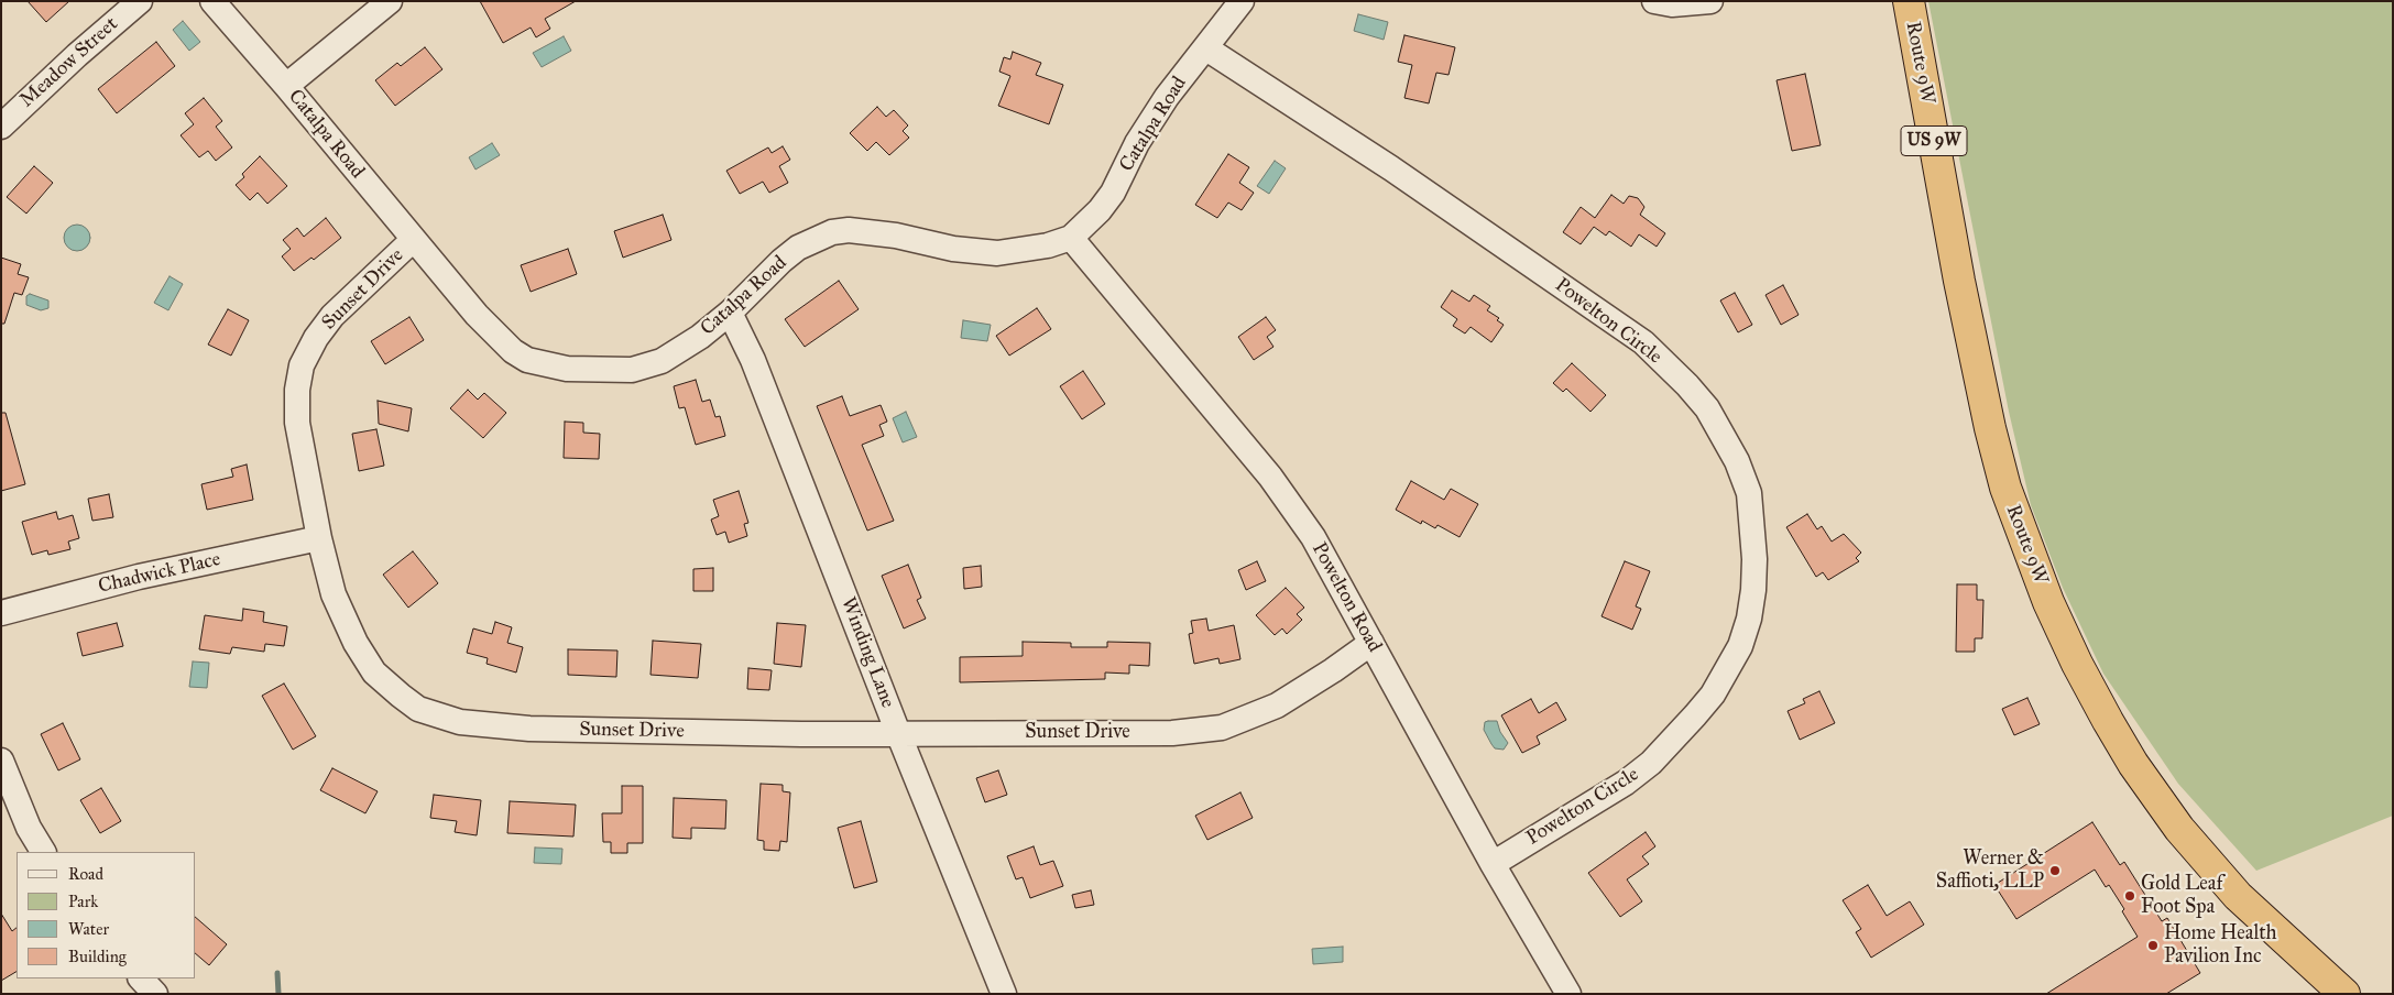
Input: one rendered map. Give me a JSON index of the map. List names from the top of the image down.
{
  "streets": {
    "highway": ["Route 9W", "US 9W"],
    "street": [
      "Meadow Street",
      "Catalpa Road",
      "Sunset Drive",
      "Powelton Circle",
      "Chadwick Place",
      "Powelton Road",
      "Winding Lane"
    ]
  },
  "crossings": [
    ["Catalpa Road", "Sunset Drive"],
    ["Catalpa Road", "Powelton Circle"],
    ["Catalpa Road", "Powelton Road"],
    ["Catalpa Road", "Winding Lane"],
    ["Sunset Drive", "Chadwick Place"],
    ["Sunset Drive", "Powelton Road"],
    ["Sunset Drive", "Winding Lane"],
    ["Powelton Circle", "Powelton Road"]
  ],
  "places": ["Werner & Saffioti, LLP", "Gold Leaf Foot Spa", "Home Health Pavilion Inc"],
  "legend": [
    "Road",
    "Park",
    "Water",
    "Building"
  ]
}
